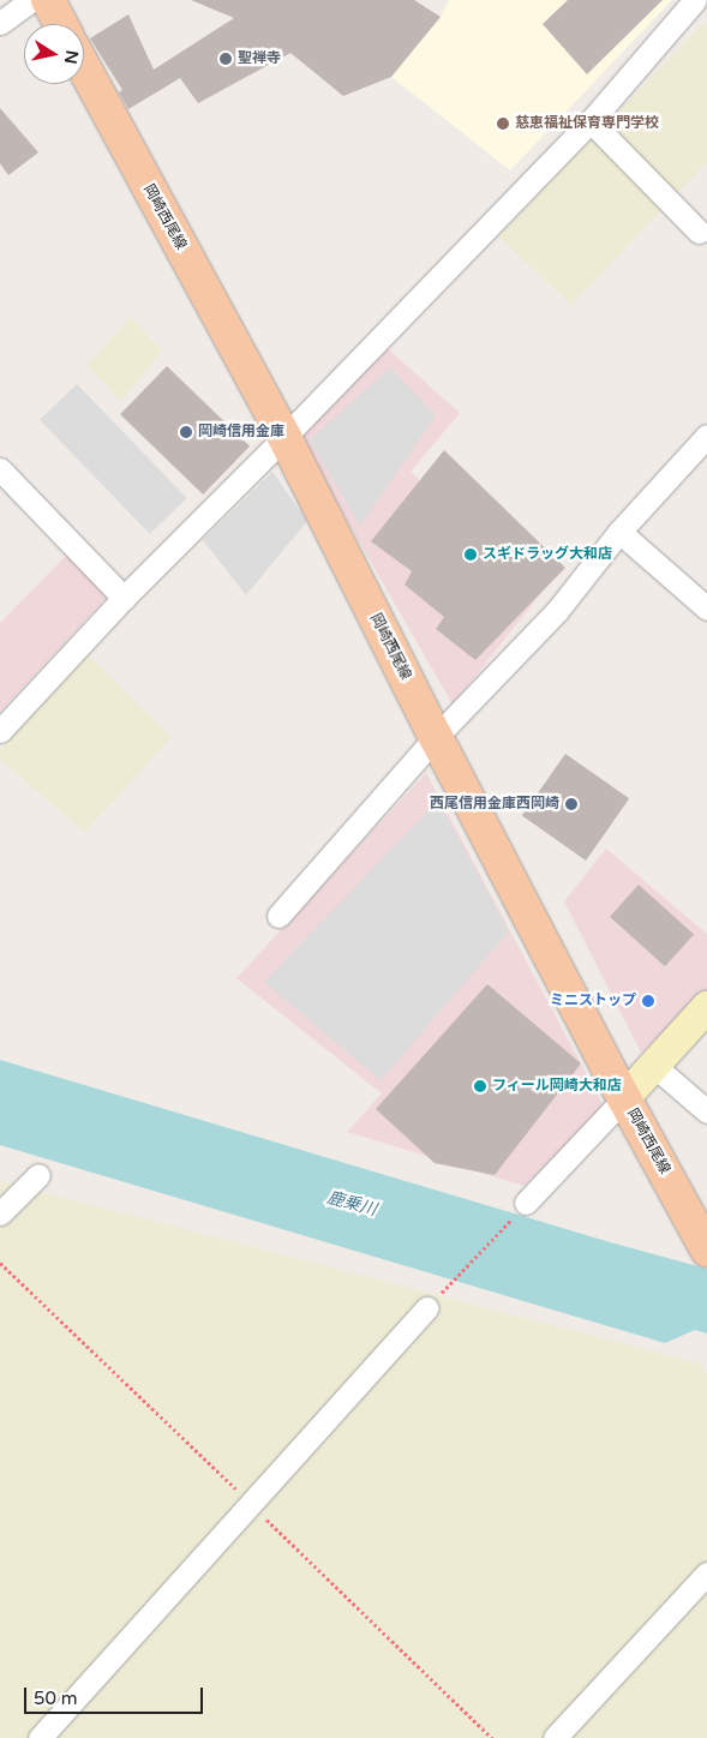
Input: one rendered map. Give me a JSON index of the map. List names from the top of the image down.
{
  "streets": {
    "main road": ["岡崎西尾線"]
  },
  "water": ["鹿乗川"],
  "places": [
    "聖禅寺",
    "慈恵福祉保育専門学校",
    "岡崎信用金庫",
    "スギドラッグ大和店",
    "西尾信用金庫西岡崎",
    "ミニストップ",
    "フィール岡崎大和店"
  ],
  "scale_bar": "50 m",
  "north": "right"
}
